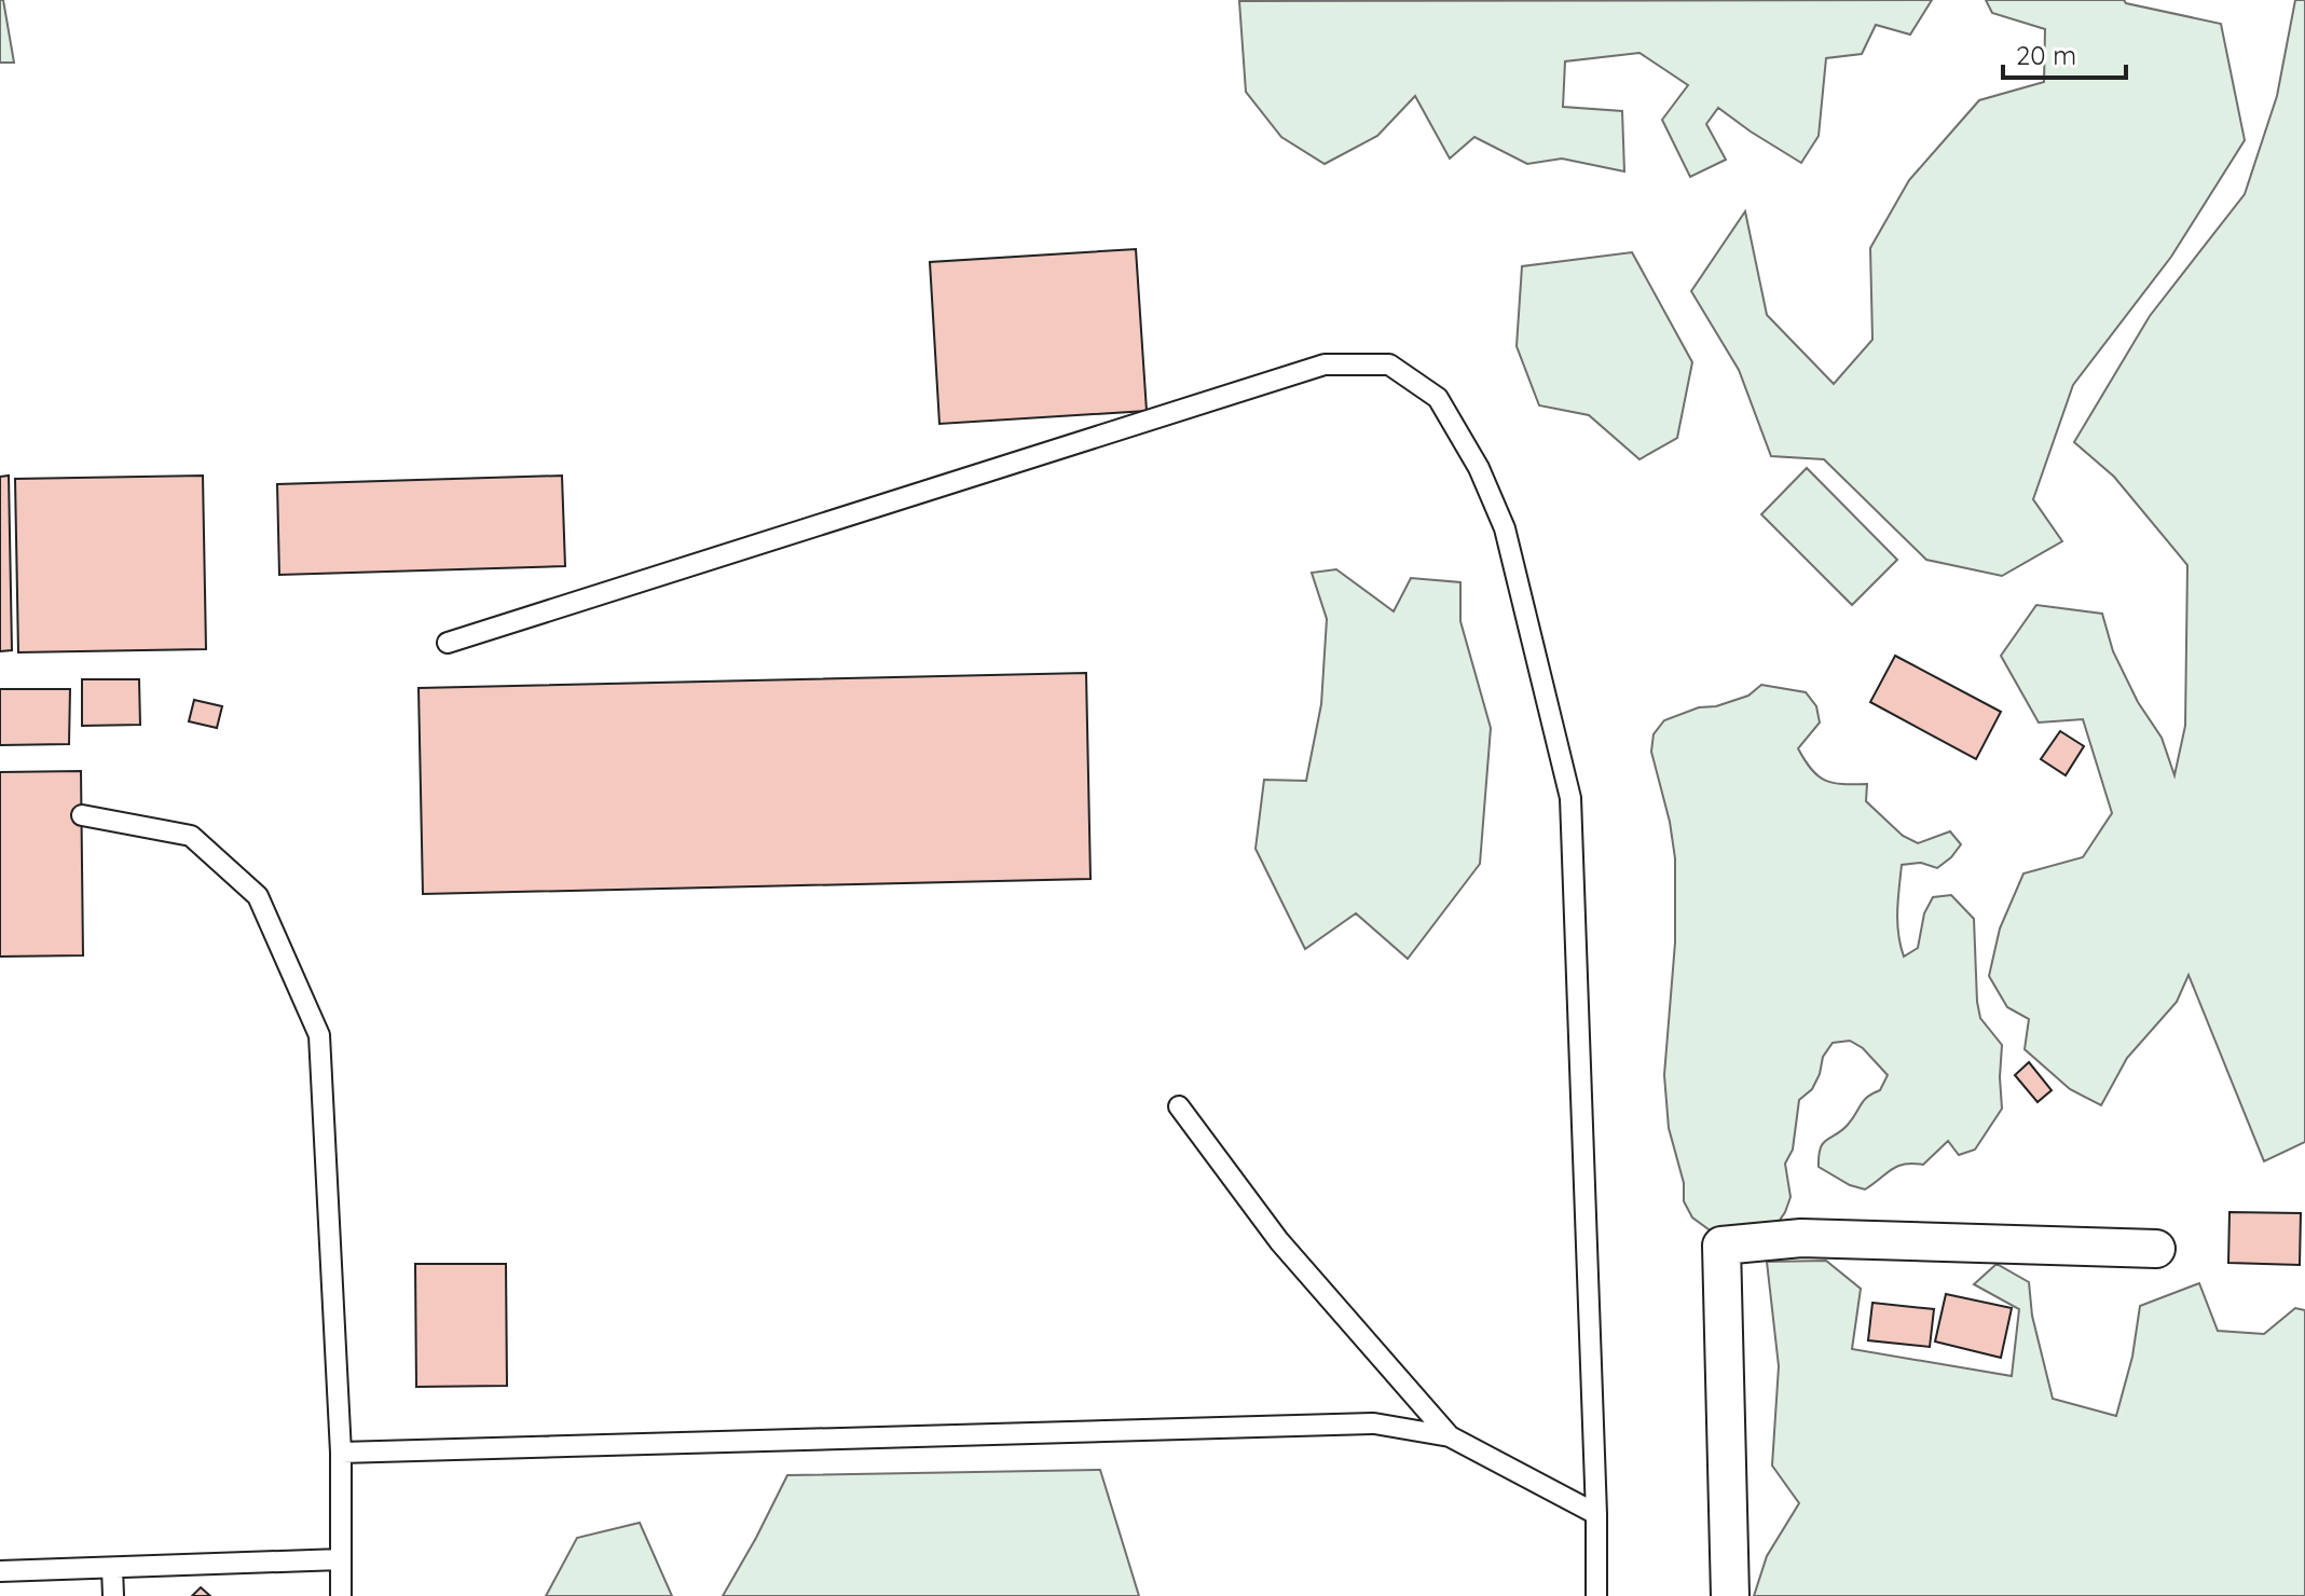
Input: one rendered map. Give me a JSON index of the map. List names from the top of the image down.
{
  "scale_bar": "20 m"
}
